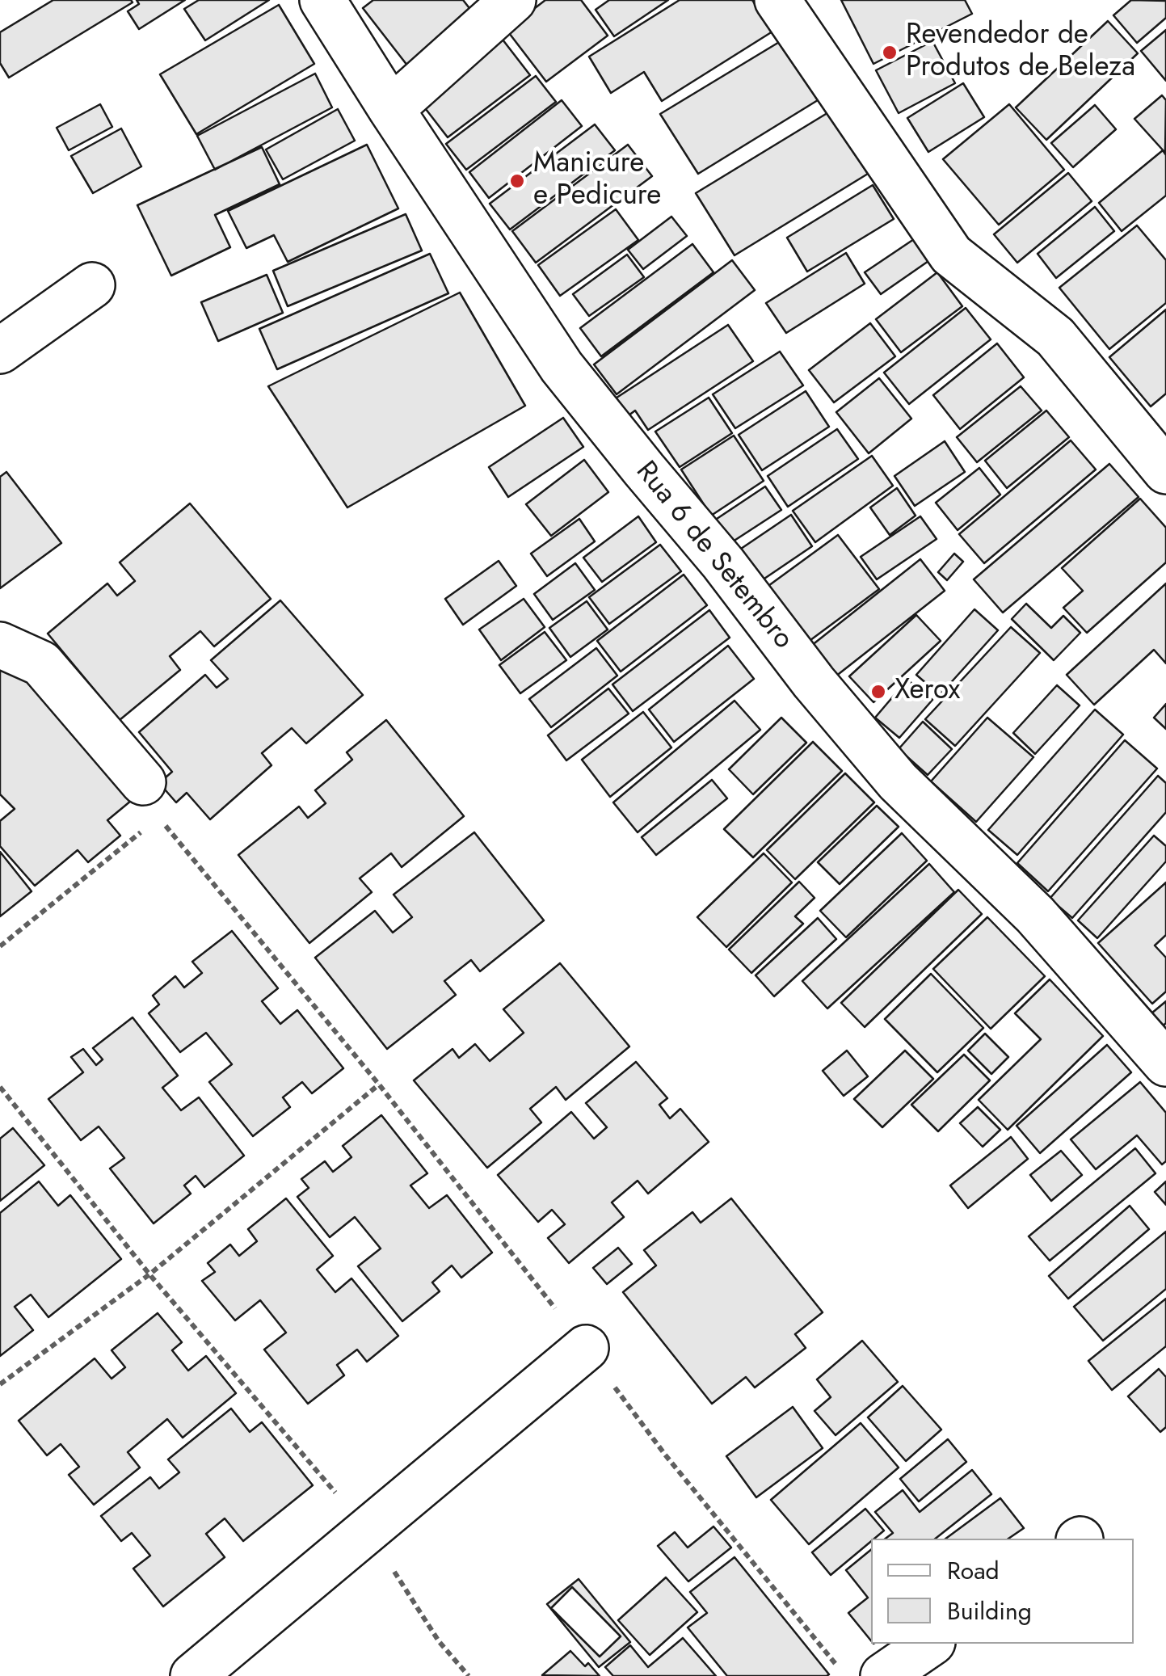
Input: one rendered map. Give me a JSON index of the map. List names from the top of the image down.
{
  "streets": {
    "street": ["Rua 6 de Setembro"]
  },
  "places": ["Revendedor de Produtos de Beleza", "Manicure e Pedicure", "Xerox"],
  "legend": ["Road", "Building"]
}
